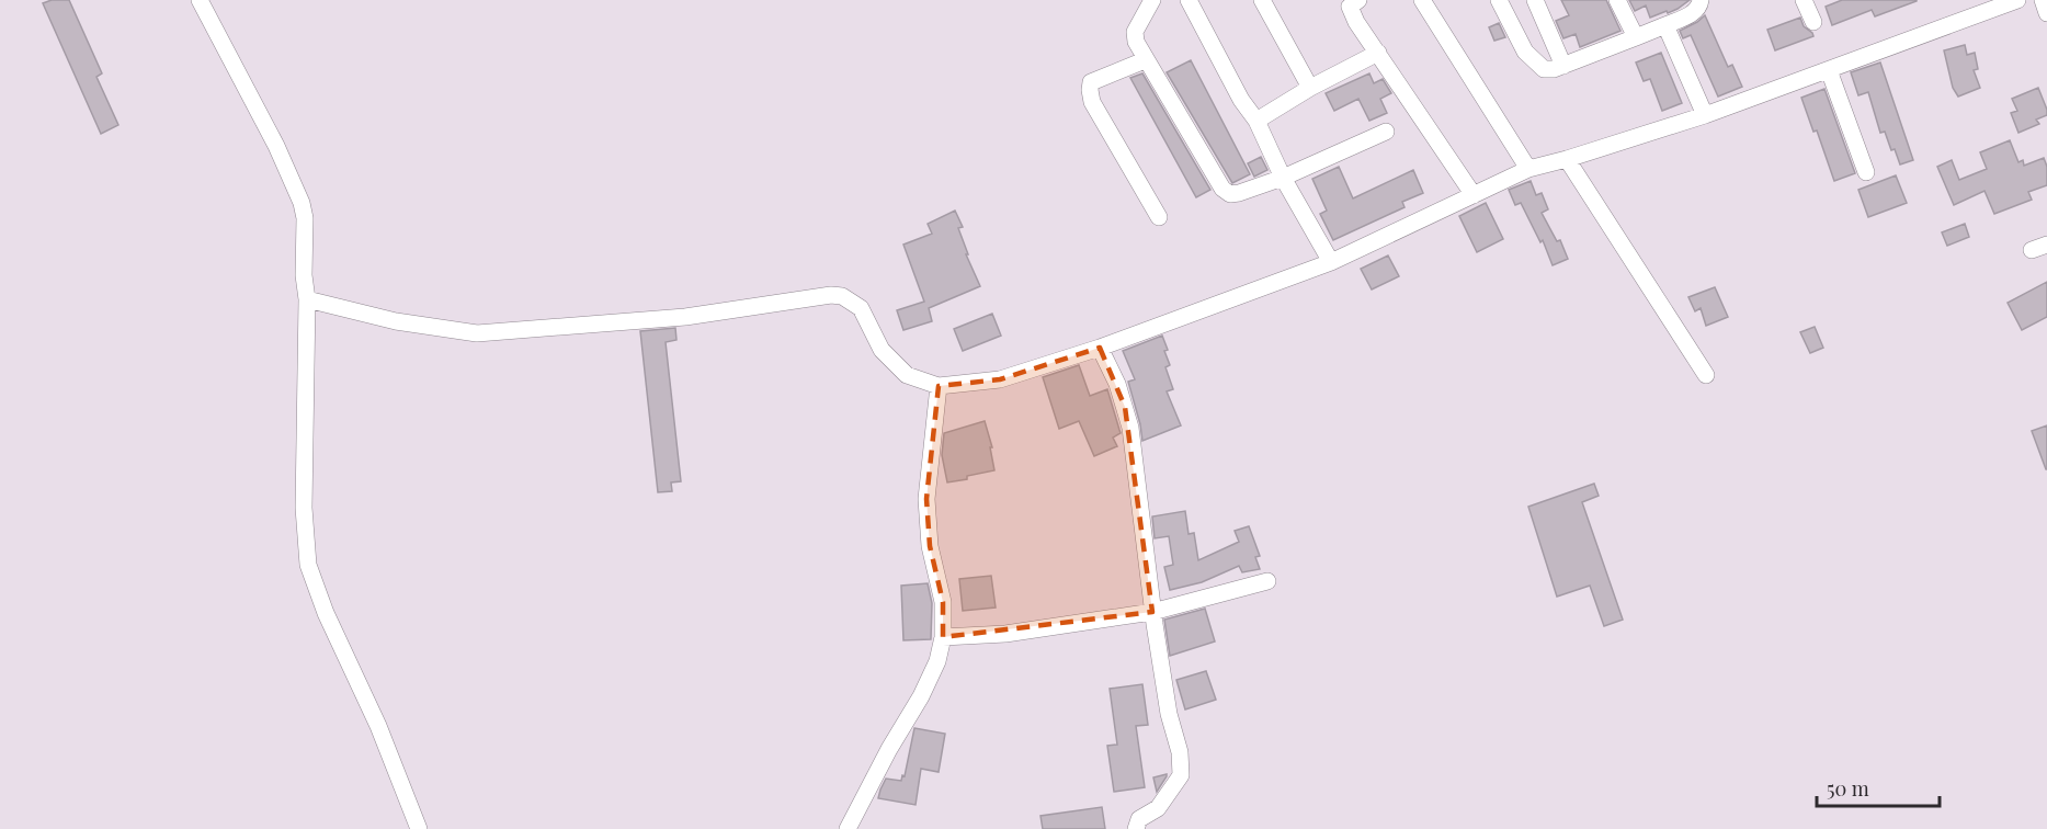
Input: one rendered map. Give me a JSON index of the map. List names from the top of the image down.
{
  "scale_bar": "50 m"
}
